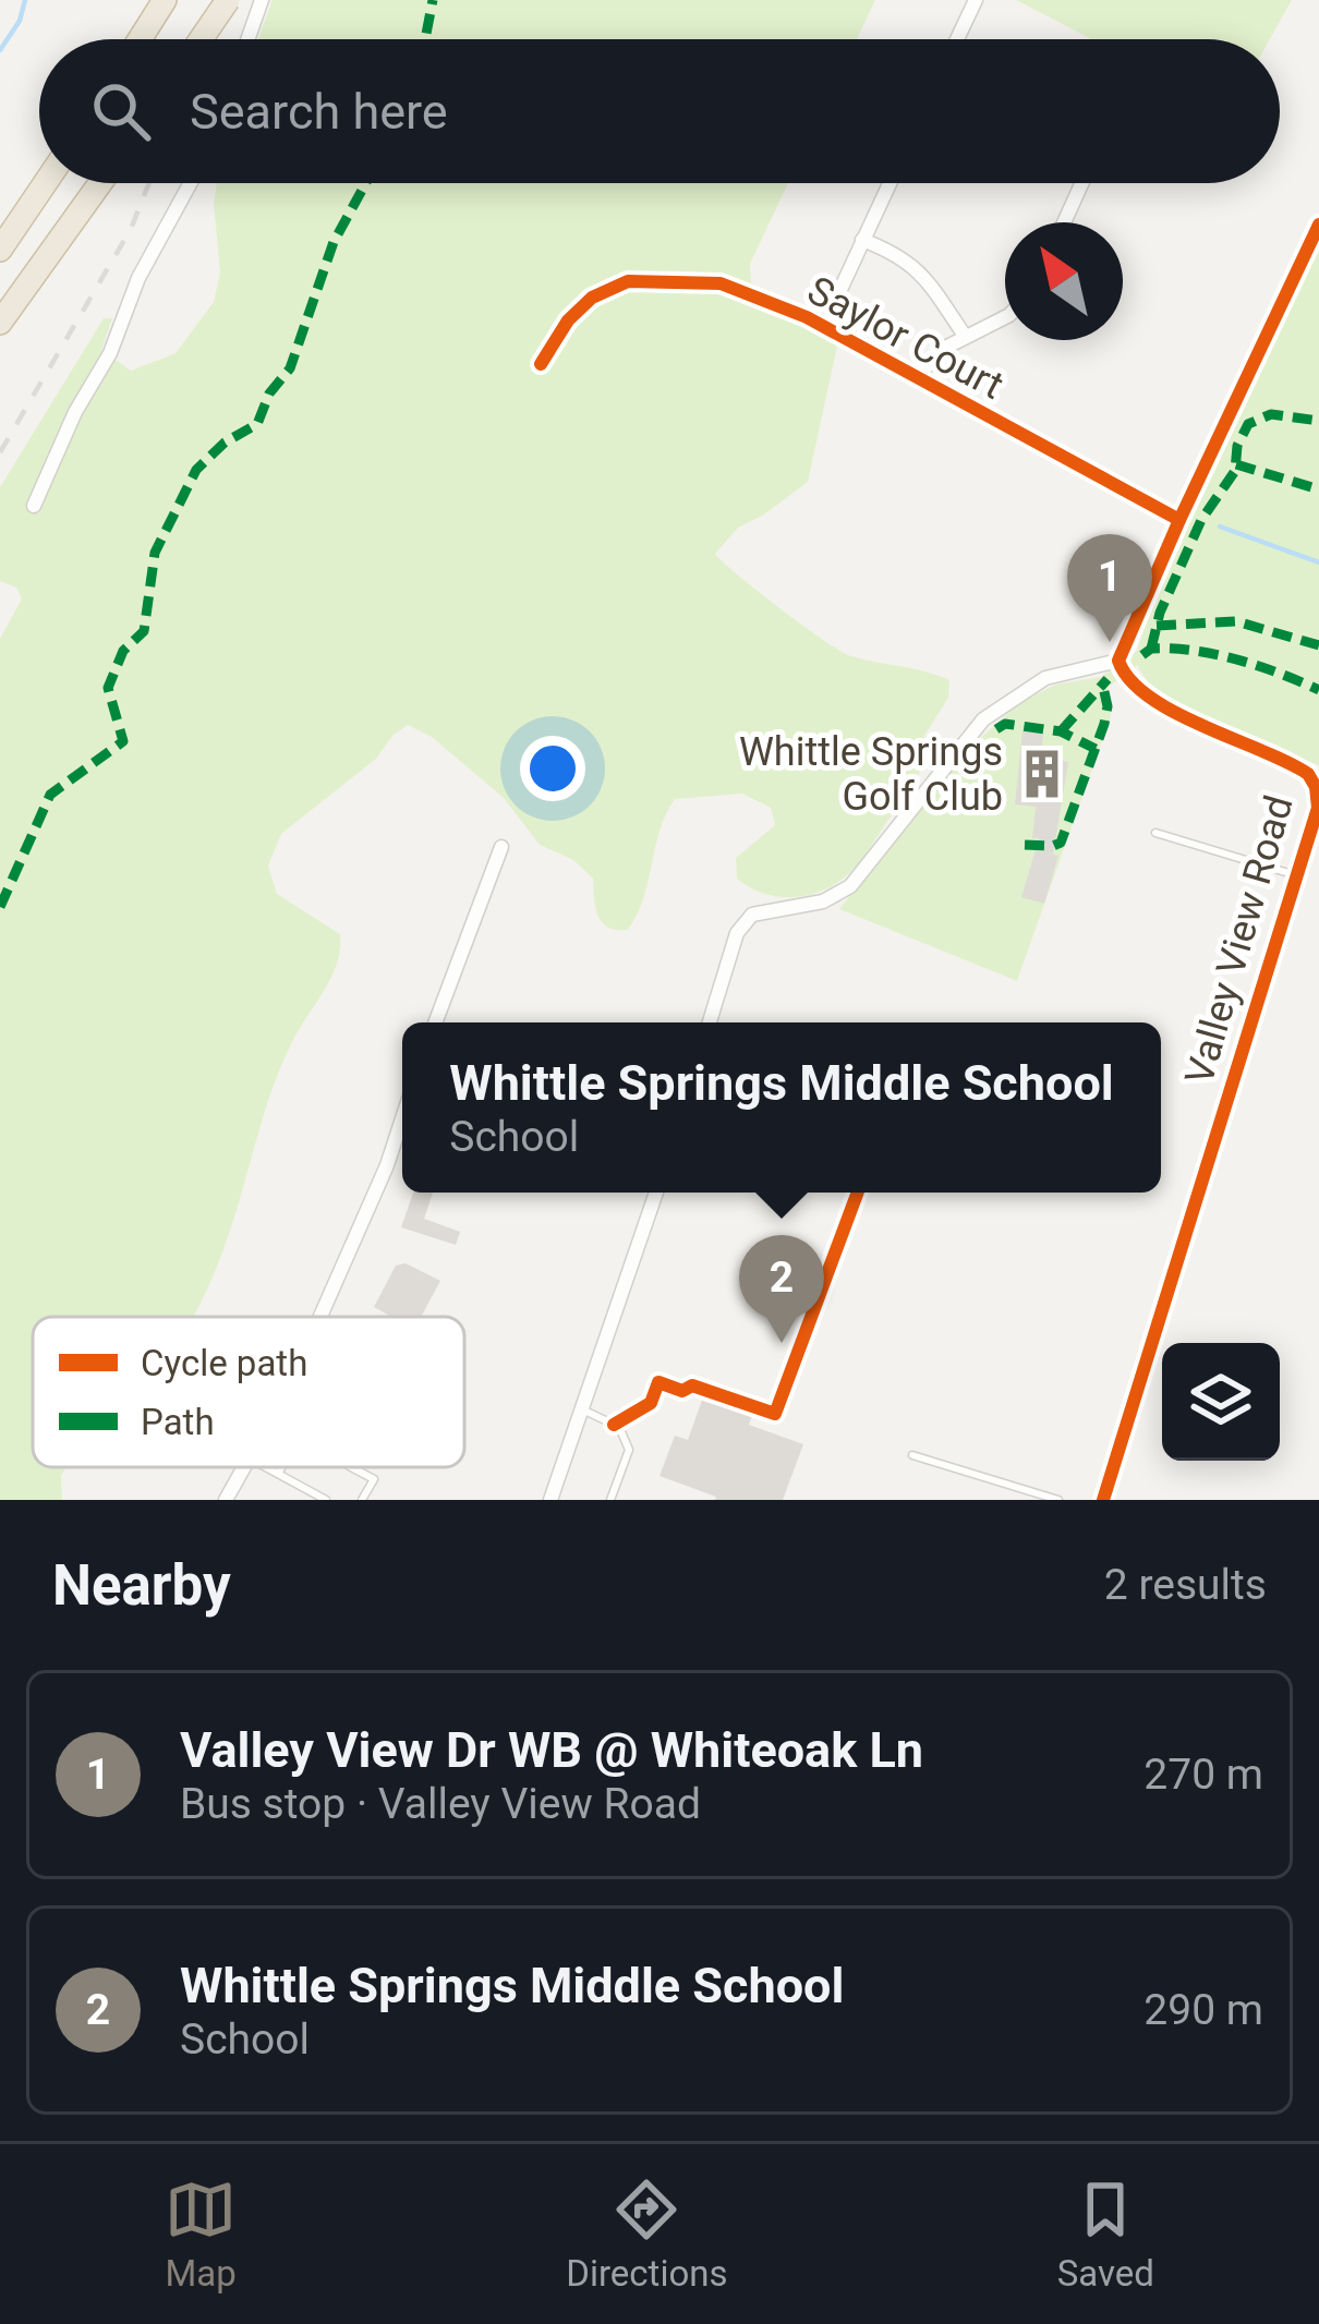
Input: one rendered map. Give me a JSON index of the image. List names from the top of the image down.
{
  "streets": {
    "street": ["Saylor Court", "Valley View Road"]
  },
  "places": {
    "building": ["Whittle Springs Golf Club"]
  },
  "legend": ["Cycle path", "Path"],
  "north": "top left",
  "page": {
    "search": "Search here",
    "pins": ["1", "2"],
    "popup": ["Whittle Springs Middle School", "School"],
    "heading": ["Nearby", "2 results"],
    "list": [
      {
        "mark": "1",
        "name": "Valley View Dr WB @ Whiteoak Ln",
        "note": "Bus stop · Valley View Road",
        "value": "270 m"
      },
      {
        "mark": "2",
        "name": "Whittle Springs Middle School",
        "note": "School",
        "value": "290 m"
      }
    ],
    "nav": ["Map", "Directions", "Saved"]
  }
}
